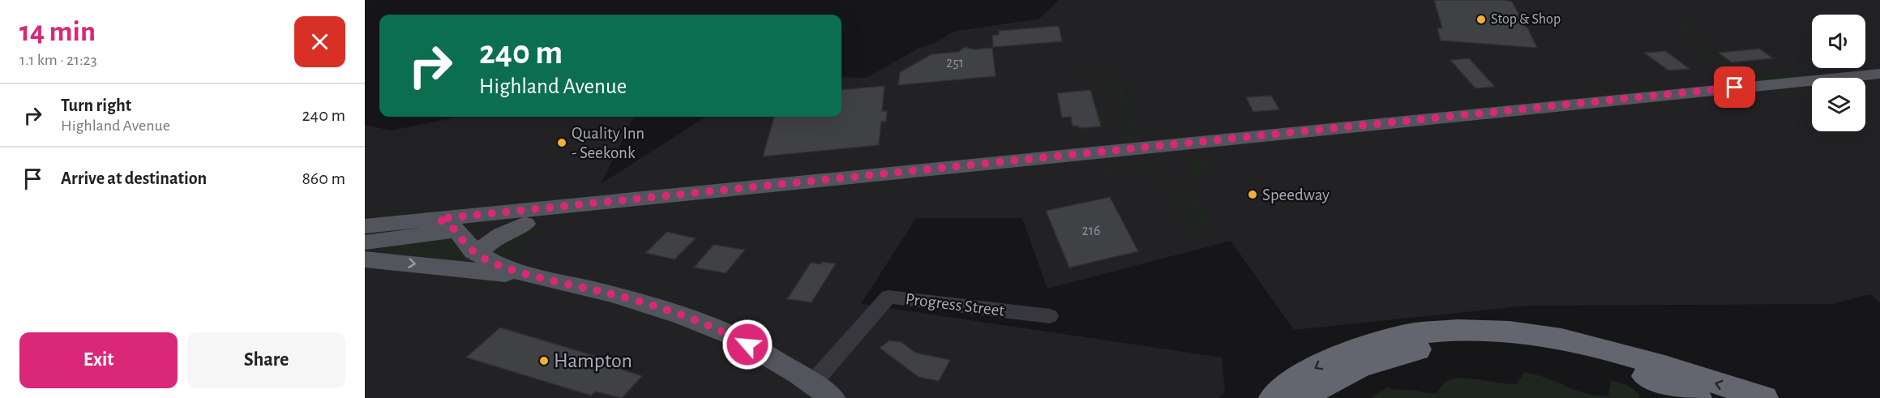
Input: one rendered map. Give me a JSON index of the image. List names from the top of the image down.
{
  "streets": {
    "street": ["Progress Street"]
  },
  "places": [
    "Stop & Shop",
    "Quality Inn - Seekonk",
    "Speedway",
    "Hampton"
  ],
  "house_numbers": ["251", "216"],
  "page": {
    "heading": ["14 min", "1.1 km · 21:23"],
    "turn": ["240 m", "Highland Avenue"],
    "list": [
      {
        "name": "Turn right",
        "note": "Highland Avenue",
        "value": "240 m"
      },
      {
        "name": "Arrive at destination",
        "value": "860 m"
      }
    ],
    "buttons": ["Exit", "Share"]
  }
}
